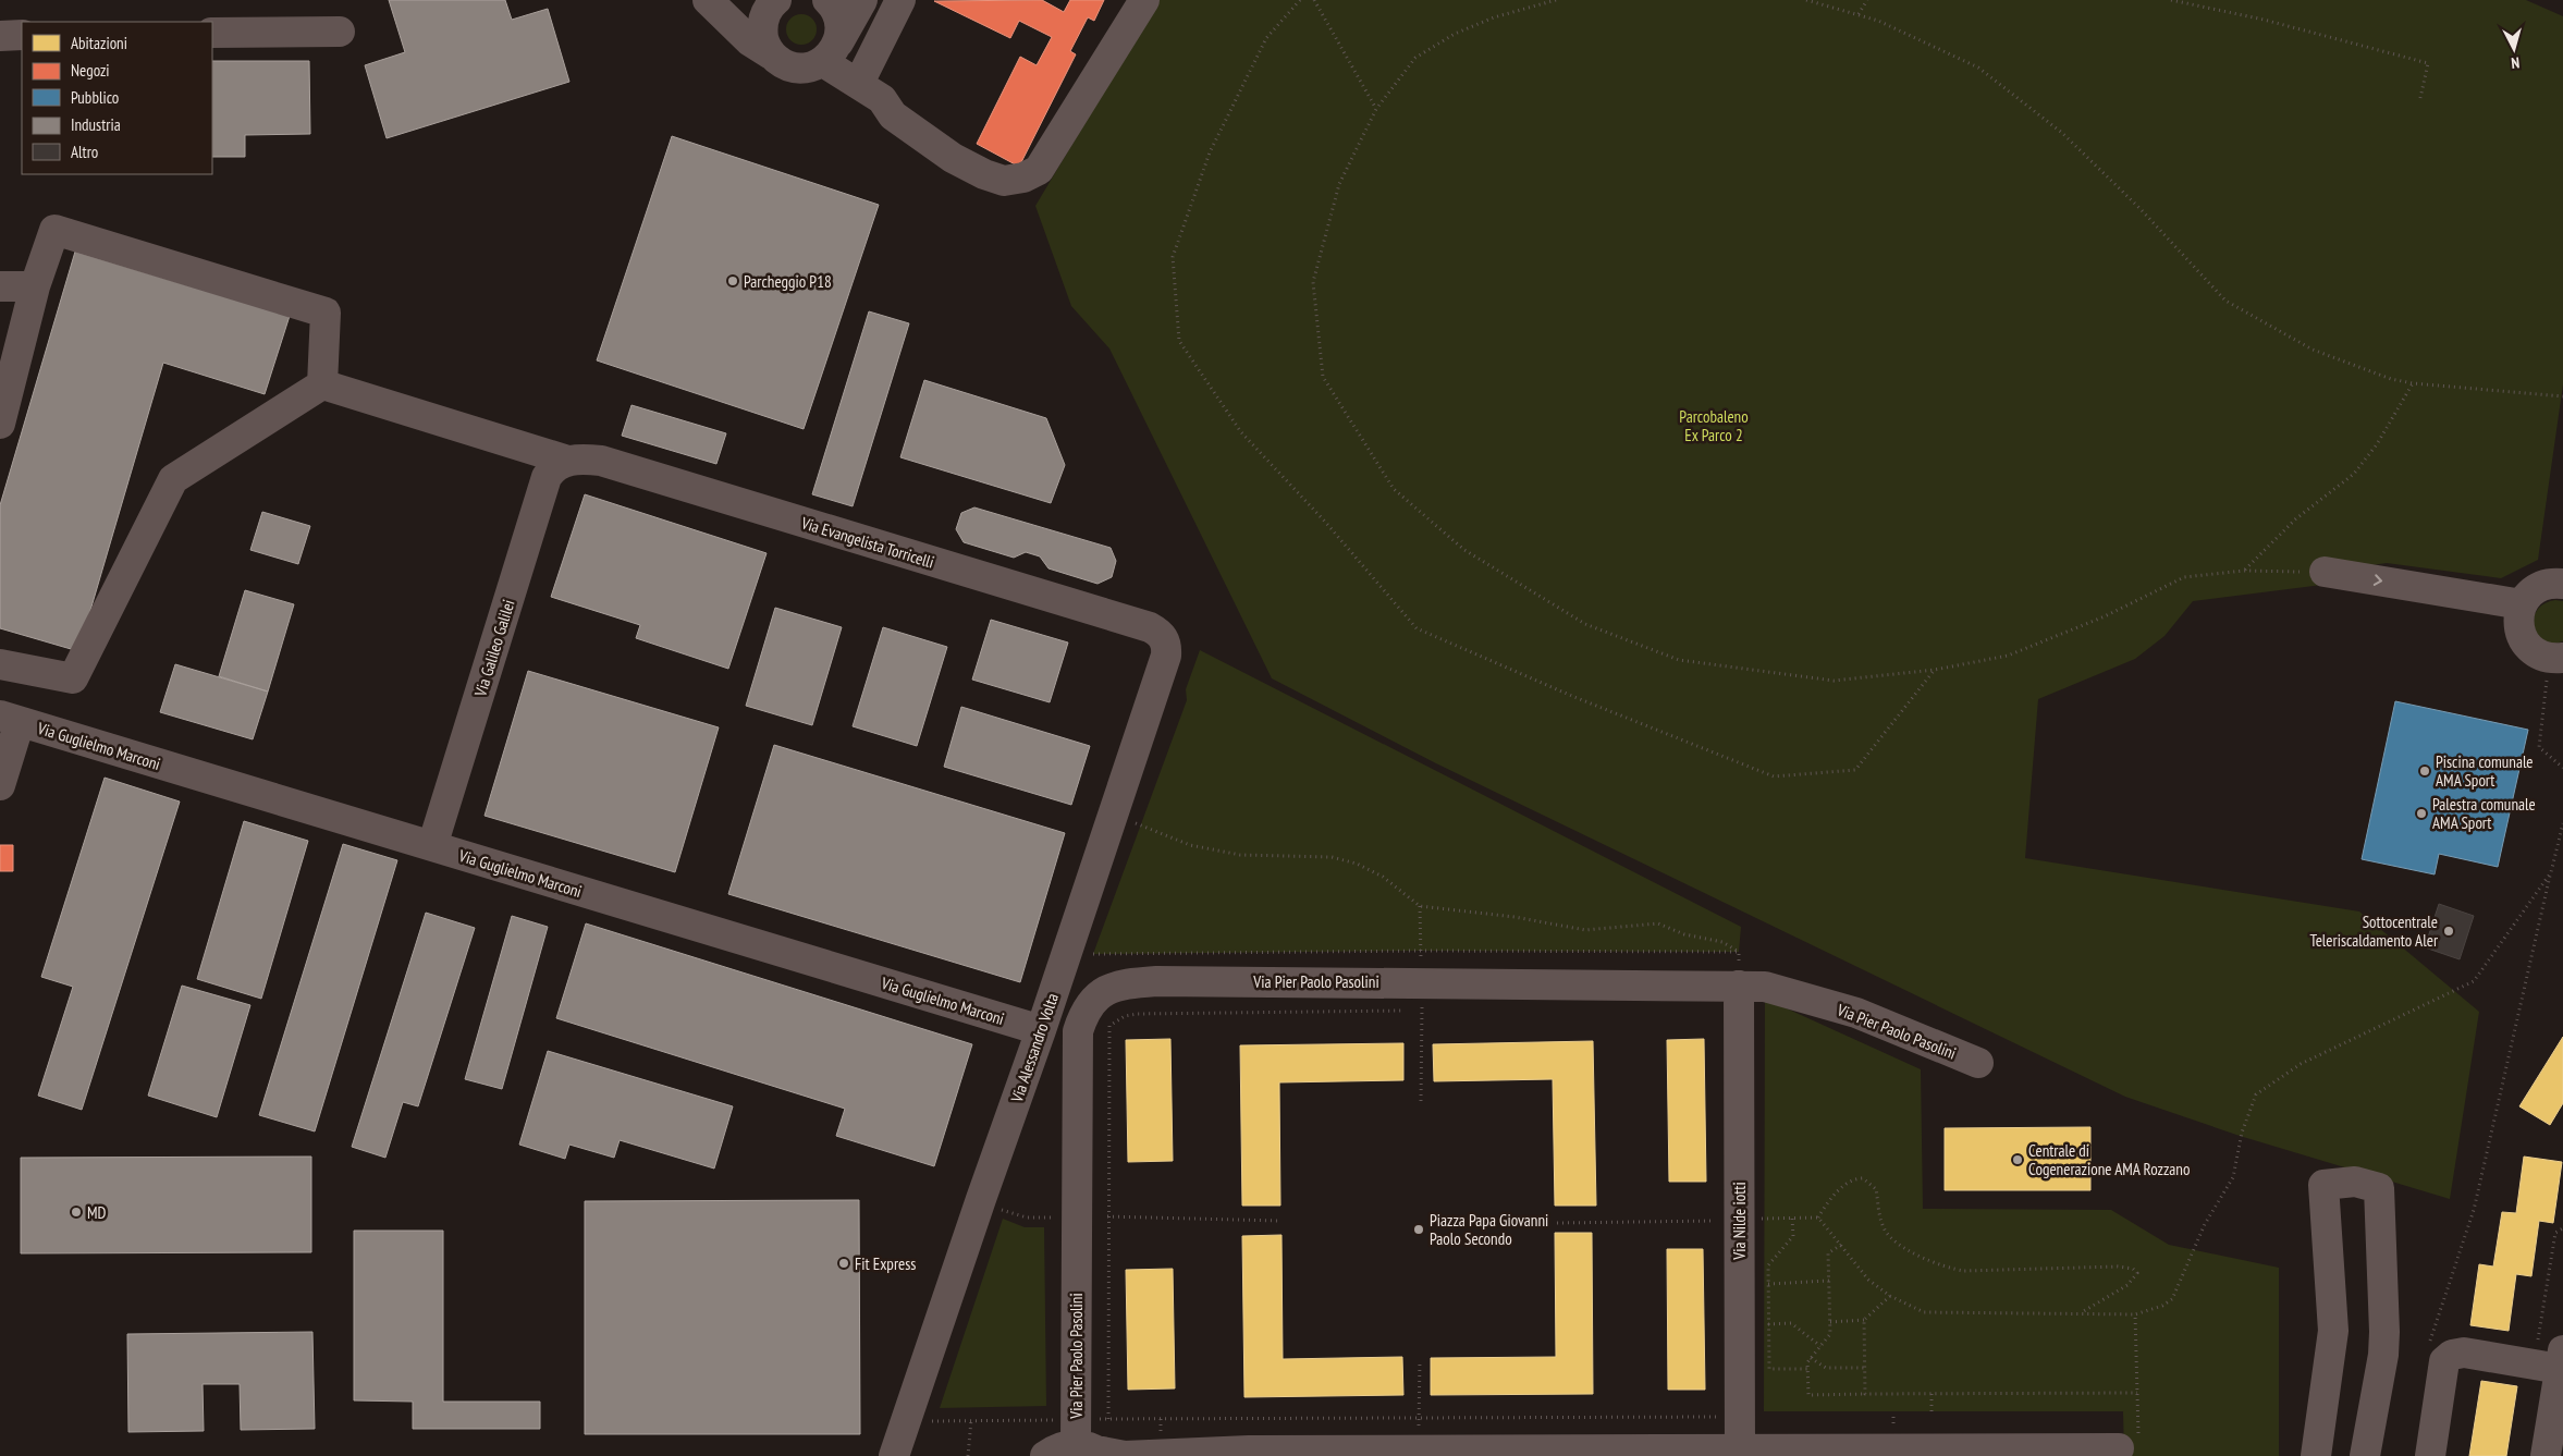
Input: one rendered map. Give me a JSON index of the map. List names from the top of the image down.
{
  "streets": {
    "street": [
      "Via Evangelista Torricelli",
      "Via Galileo Galilei",
      "Via Guglielmo Marconi",
      "Via Pier Paolo Pasolini",
      "Via Alessandro Volta",
      "Via Nilde iotti"
    ]
  },
  "crossings": [
    ["Via Evangelista Torricelli", "Via Galileo Galilei"],
    ["Via Evangelista Torricelli", "Via Alessandro Volta"],
    ["Via Galileo Galilei", "Via Guglielmo Marconi"],
    ["Via Guglielmo Marconi", "Via Alessandro Volta"],
    ["Via Pier Paolo Pasolini", "Via Nilde iotti"]
  ],
  "parks": ["Parcobaleno Ex Parco 2"],
  "places": [
    "Parcheggio P18",
    "Piscina comunale AMA Sport",
    "Palestra comunale AMA Sport",
    "Sottocentrale Teleriscaldamento Aler",
    "Centrale di Cogenerazione AMA Rozzano",
    "MD",
    "Piazza Papa Giovanni Paolo Secondo",
    "Fit Express"
  ],
  "legend": [
    "Abitazioni",
    "Negozi",
    "Pubblico",
    "Industria",
    "Altro"
  ],
  "north": "bottom"
}
